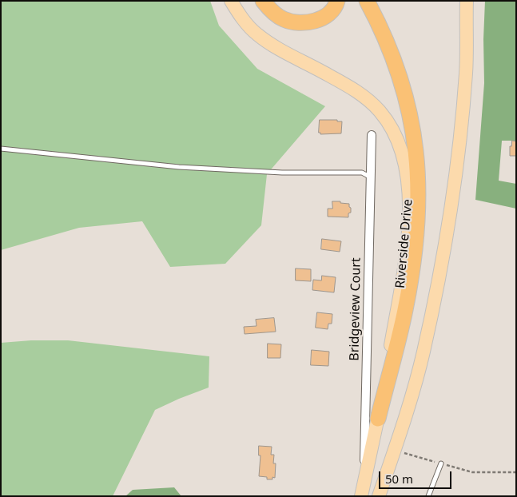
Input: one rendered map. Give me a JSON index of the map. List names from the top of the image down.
{
  "streets": {
    "main road": ["Riverside Drive"],
    "street": ["Bridgeview Court"]
  },
  "crossings": [
    ["Riverside Drive", "Bridgeview Court"]
  ],
  "scale_bar": "50 m"
}
